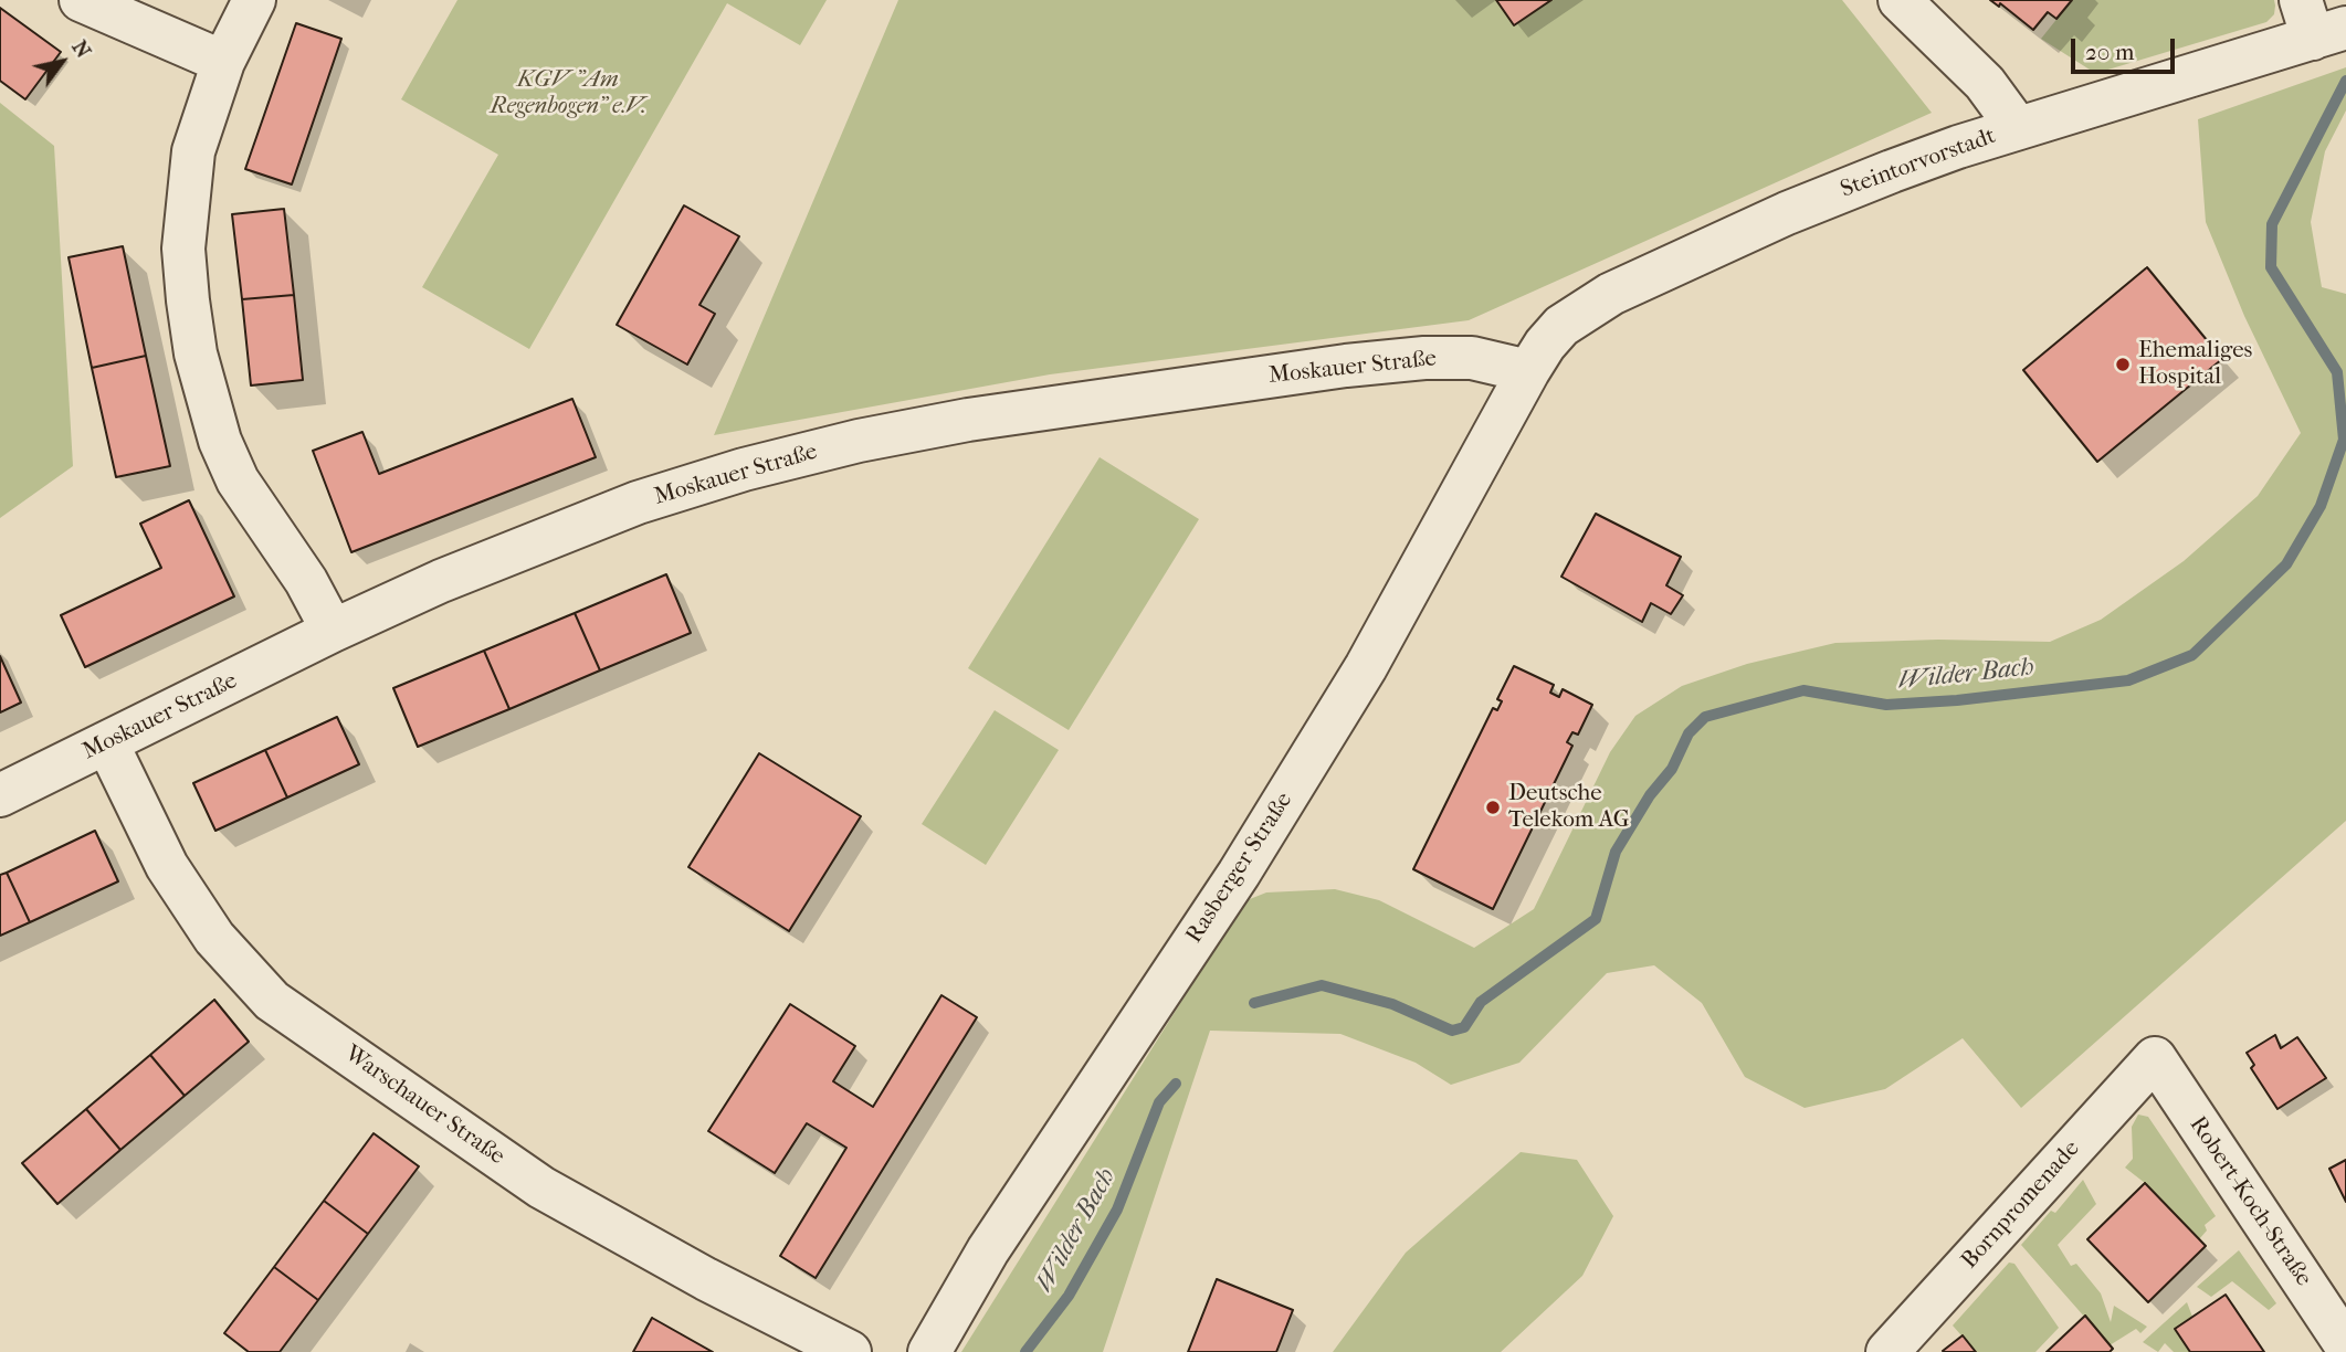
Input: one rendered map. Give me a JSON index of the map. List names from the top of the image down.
{
  "streets": {
    "street": [
      "Steintorvorstadt",
      "Moskauer Straße",
      "Rasberger Straße",
      "Warschauer Straße",
      "Robert-Koch-Straße",
      "Bornpromenade"
    ]
  },
  "crossings": [
    ["Steintorvorstadt", "Moskauer Straße"],
    ["Steintorvorstadt", "Rasberger Straße"],
    ["Moskauer Straße", "Rasberger Straße"],
    ["Moskauer Straße", "Warschauer Straße"],
    ["Robert-Koch-Straße", "Bornpromenade"]
  ],
  "water": ["Wilder Bach"],
  "parks": ["KGV \"Am Regenbogen\" e.V."],
  "places": ["Ehemaliges Hospital", "Deutsche Telekom AG"],
  "scale_bar": "20 m",
  "north": "top right"
}
